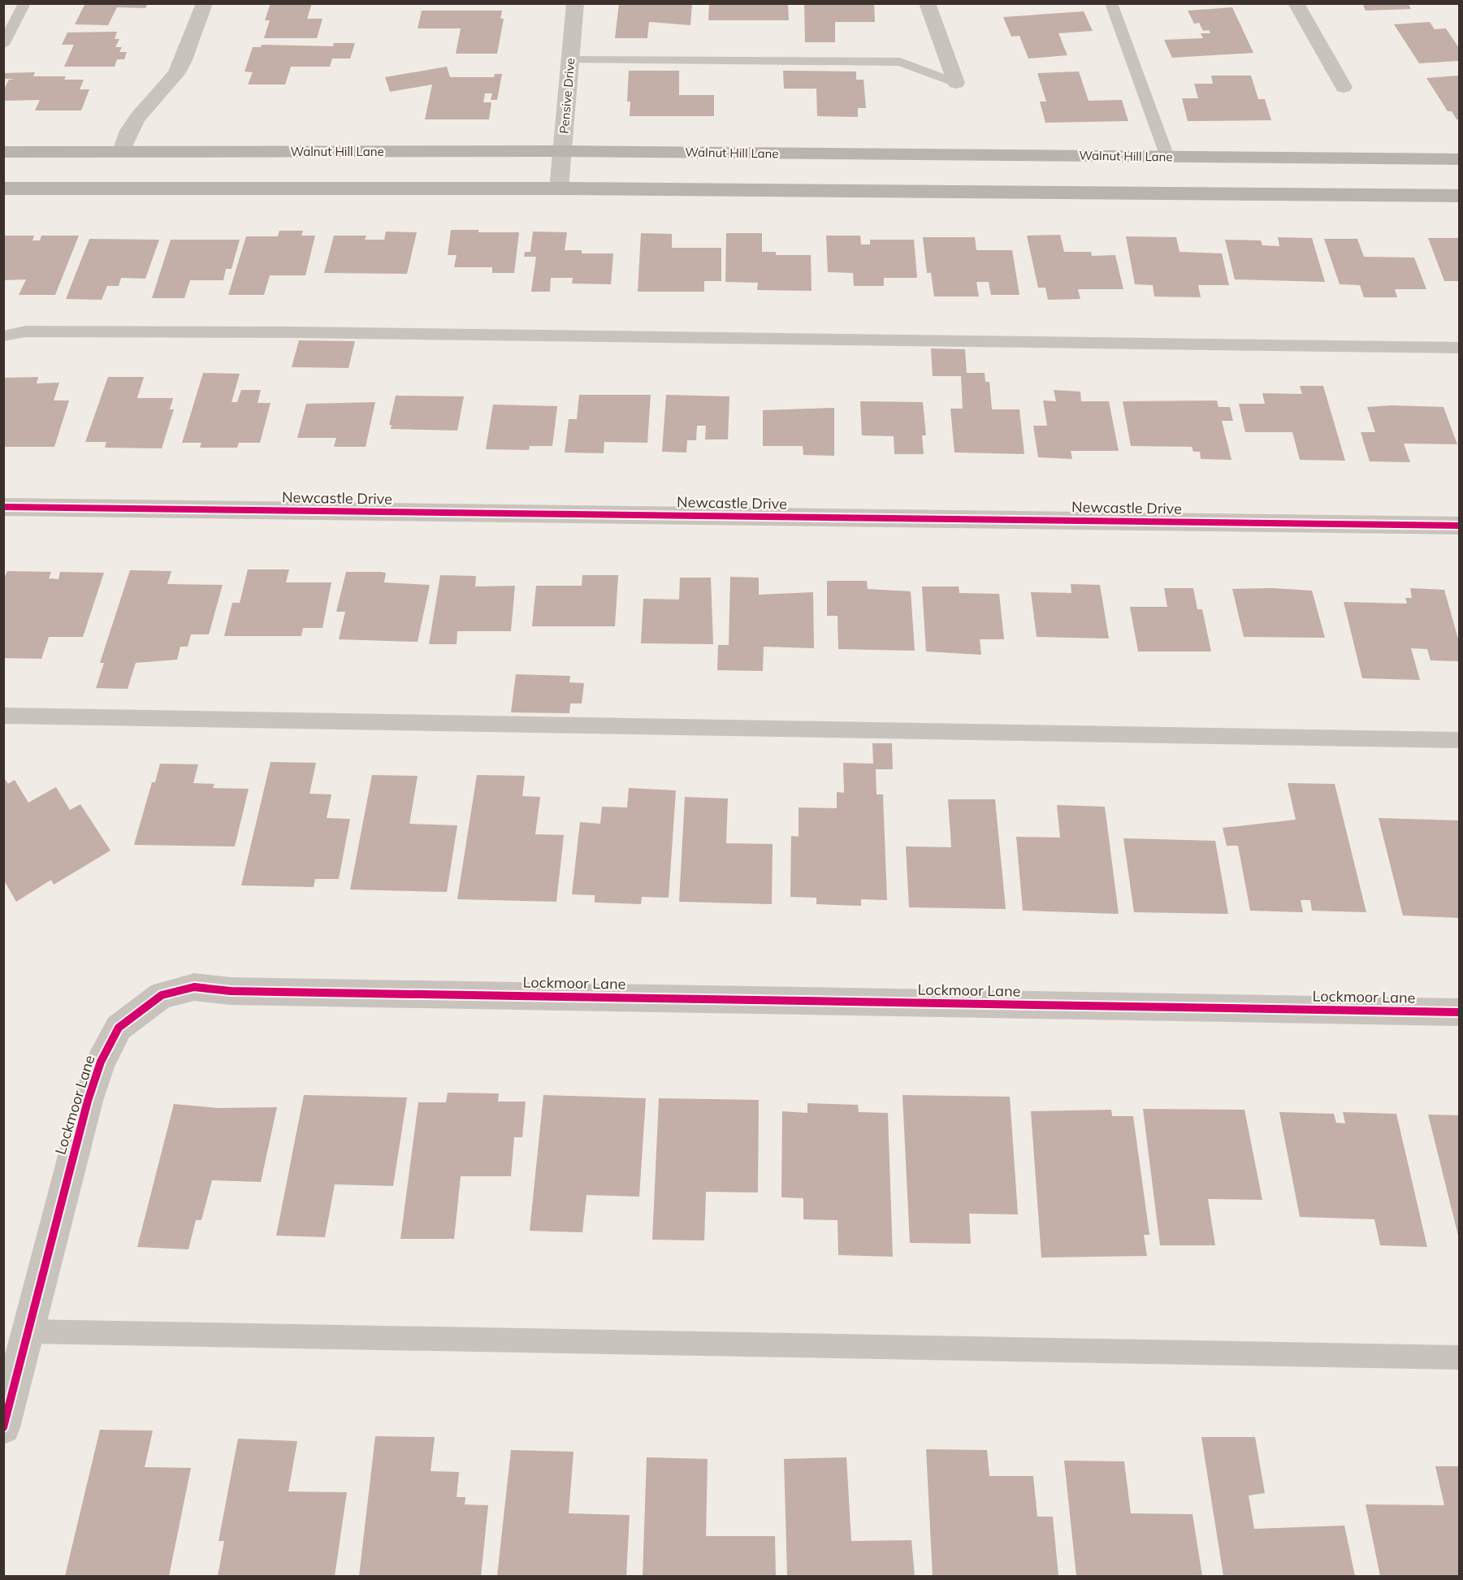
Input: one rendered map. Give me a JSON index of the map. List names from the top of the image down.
{
  "streets": {
    "main road": ["Walnut Hill Lane"],
    "street": ["Pensive Drive", "Newcastle Drive", "Lockmoor Lane"]
  },
  "crossings": [
    ["Pensive Drive", "Walnut Hill Lane"]
  ]
}
